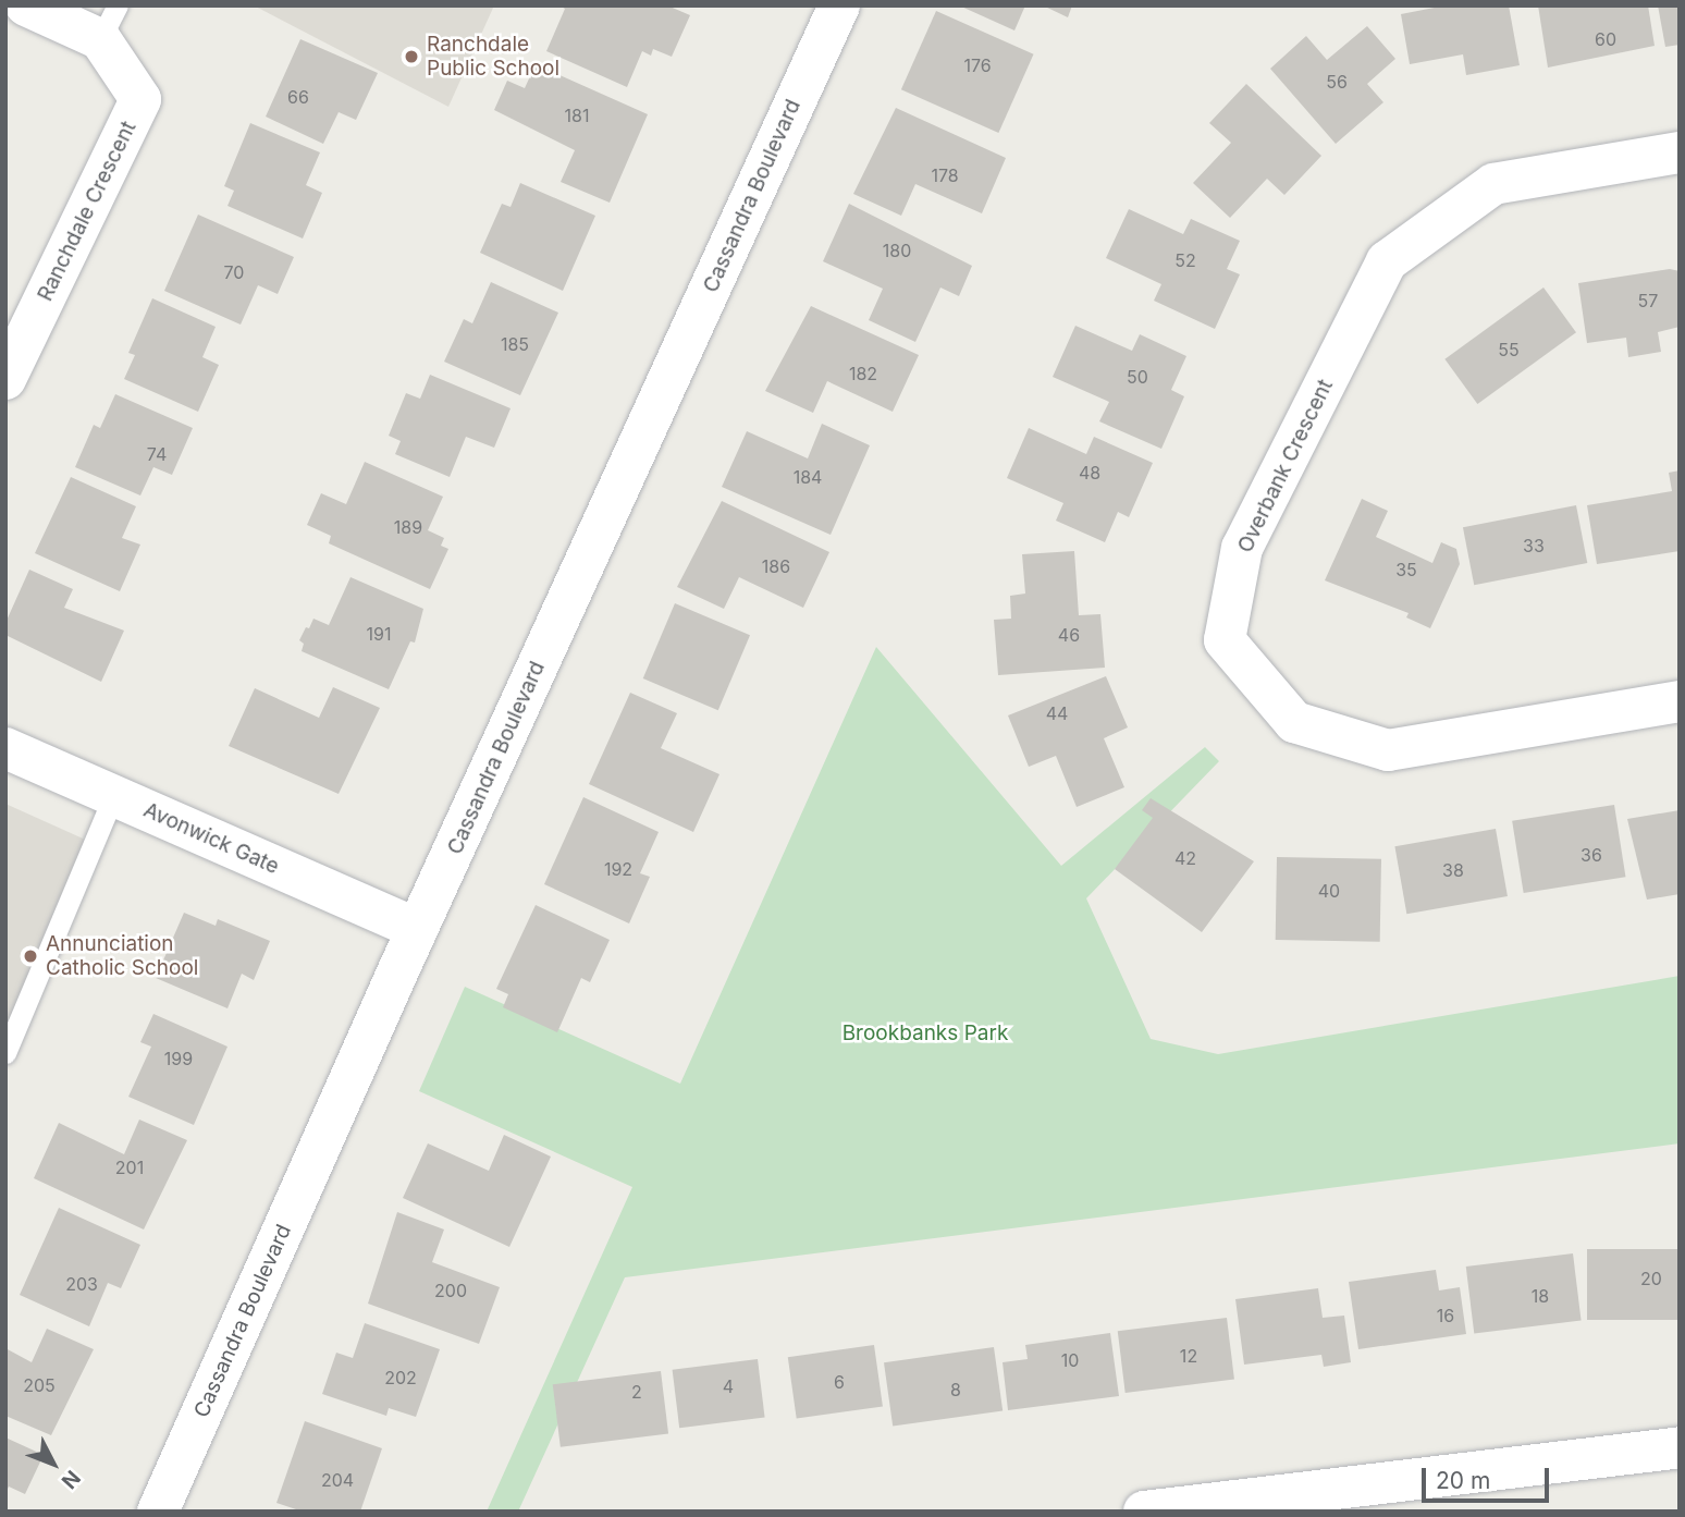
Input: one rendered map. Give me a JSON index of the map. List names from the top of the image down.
{
  "streets": {
    "street": [
      "Cassandra Boulevard",
      "Ranchdale Crescent",
      "Overbank Crescent",
      "Avonwick Gate"
    ]
  },
  "crossings": [
    ["Cassandra Boulevard", "Avonwick Gate"]
  ],
  "parks": ["Brookbanks Park"],
  "places": ["Ranchdale Public School", "Annunciation Catholic School"],
  "house_numbers": [
    "60",
    "176",
    "56",
    "66",
    "181",
    "178",
    "180",
    "52",
    "70",
    "57",
    "185",
    "55",
    "182",
    "50",
    "74",
    "48",
    "184",
    "189",
    "33",
    "186",
    "35",
    "191",
    "46",
    "44",
    "36",
    "42",
    "192",
    "38",
    "40",
    "199",
    "201",
    "20",
    "203",
    "200",
    "18",
    "16",
    "12",
    "10",
    "202",
    "6",
    "205",
    "4",
    "8",
    "2",
    "204"
  ],
  "scale_bar": "20 m",
  "north": "bottom right"
}
